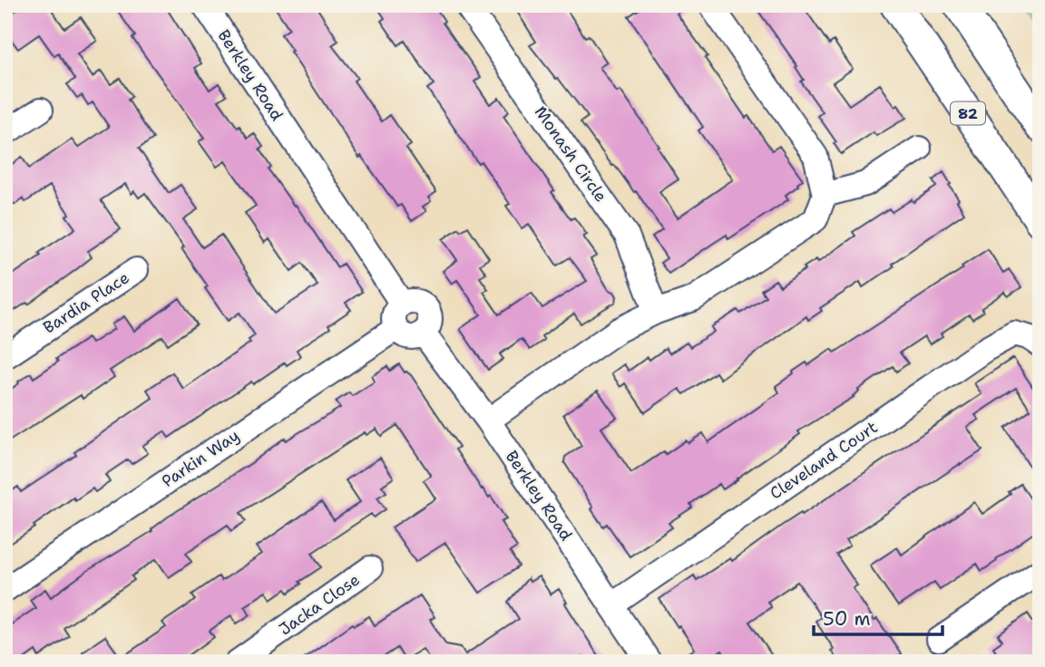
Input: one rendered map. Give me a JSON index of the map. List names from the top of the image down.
{
  "streets": {
    "main road": ["82"],
    "street": [
      "Berkley Road",
      "Monash Circle",
      "Bardia Place",
      "Parkin Way",
      "Cleveland Court",
      "Jacka Close"
    ]
  },
  "crossings": [
    ["Berkley Road", "Parkin Way"],
    ["Berkley Road", "Cleveland Court"]
  ],
  "scale_bar": "50 m"
}
